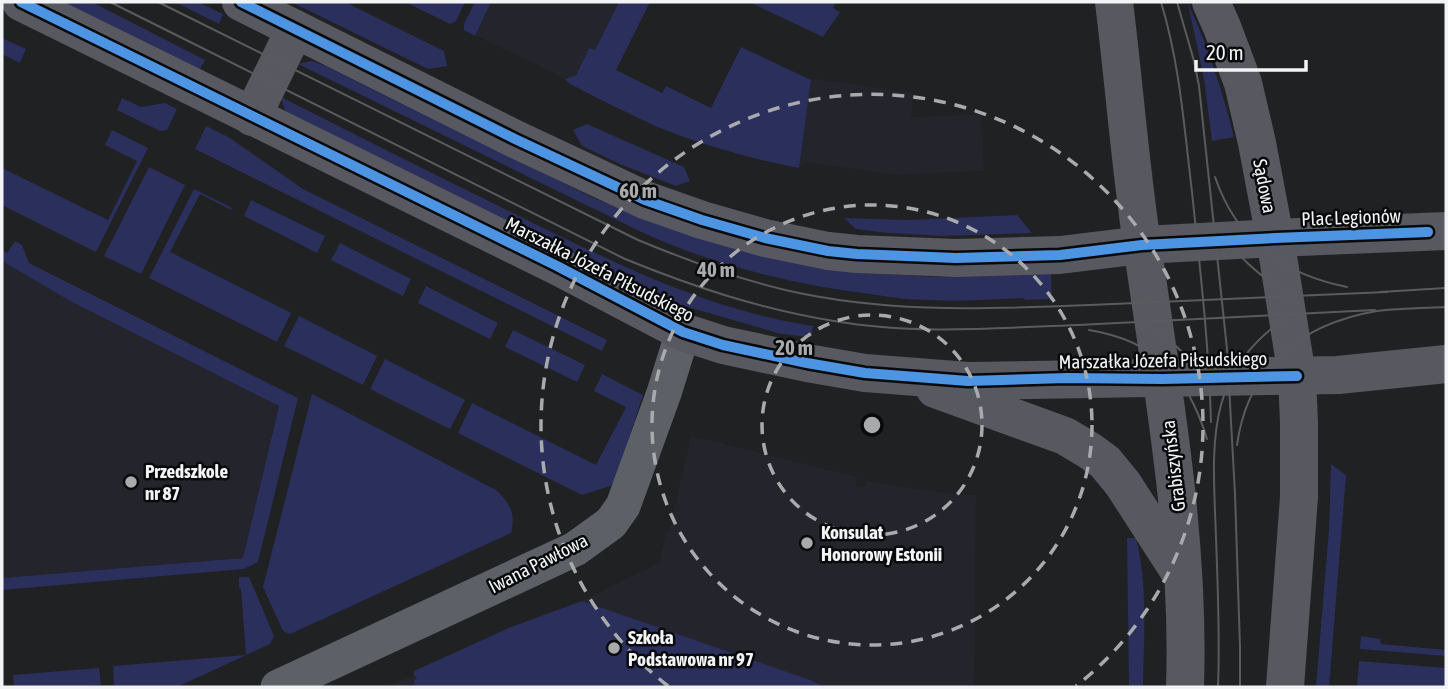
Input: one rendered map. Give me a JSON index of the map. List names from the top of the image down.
{
  "streets": {
    "main road": [
      "Sądowa",
      "Plac Legionów",
      "Marszałka Józefa Piłsudskiego",
      "Grabiszyńska"
    ],
    "street": ["Iwana Pawłowa"]
  },
  "crossings": [
    ["Sądowa", "Plac Legionów"],
    ["Sądowa", "Marszałka Józefa Piłsudskiego"],
    ["Marszałka Józefa Piłsudskiego", "Grabiszyńska"],
    ["Marszałka Józefa Piłsudskiego", "Iwana Pawłowa"]
  ],
  "places": ["Przedszkole nr 87", "Konsulat Honorowy Estonii", "Szkoła Podstawowa nr 97"],
  "scale_bar": "20 m",
  "rings": ["60 m", "40 m", "20 m"]
}
